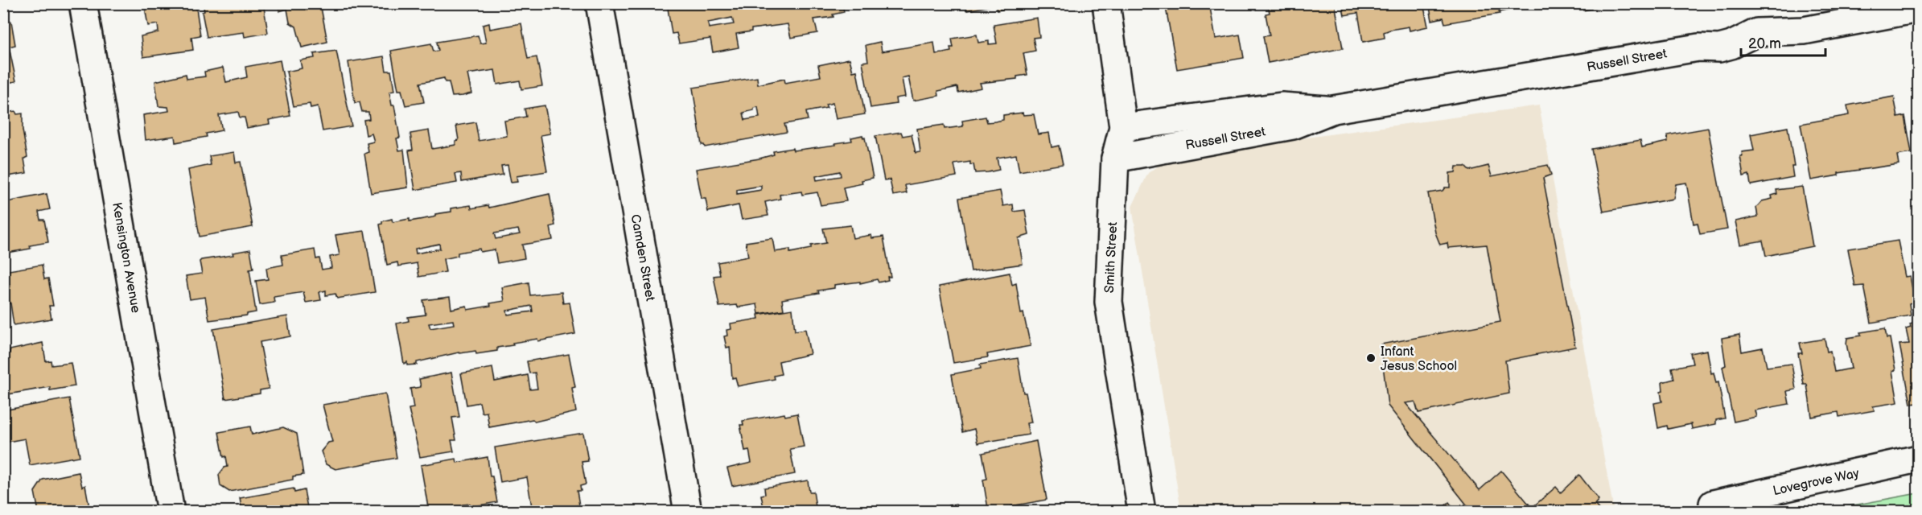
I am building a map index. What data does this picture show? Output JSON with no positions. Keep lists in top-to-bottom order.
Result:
{
  "streets": {
    "street": [
      "Russell Street",
      "Kensington Avenue",
      "Camden Street",
      "Smith Street",
      "Lovegrove Way"
    ]
  },
  "crossings": [
    ["Russell Street", "Smith Street"]
  ],
  "places": ["Infant Jesus School"],
  "scale_bar": "20 m"
}
